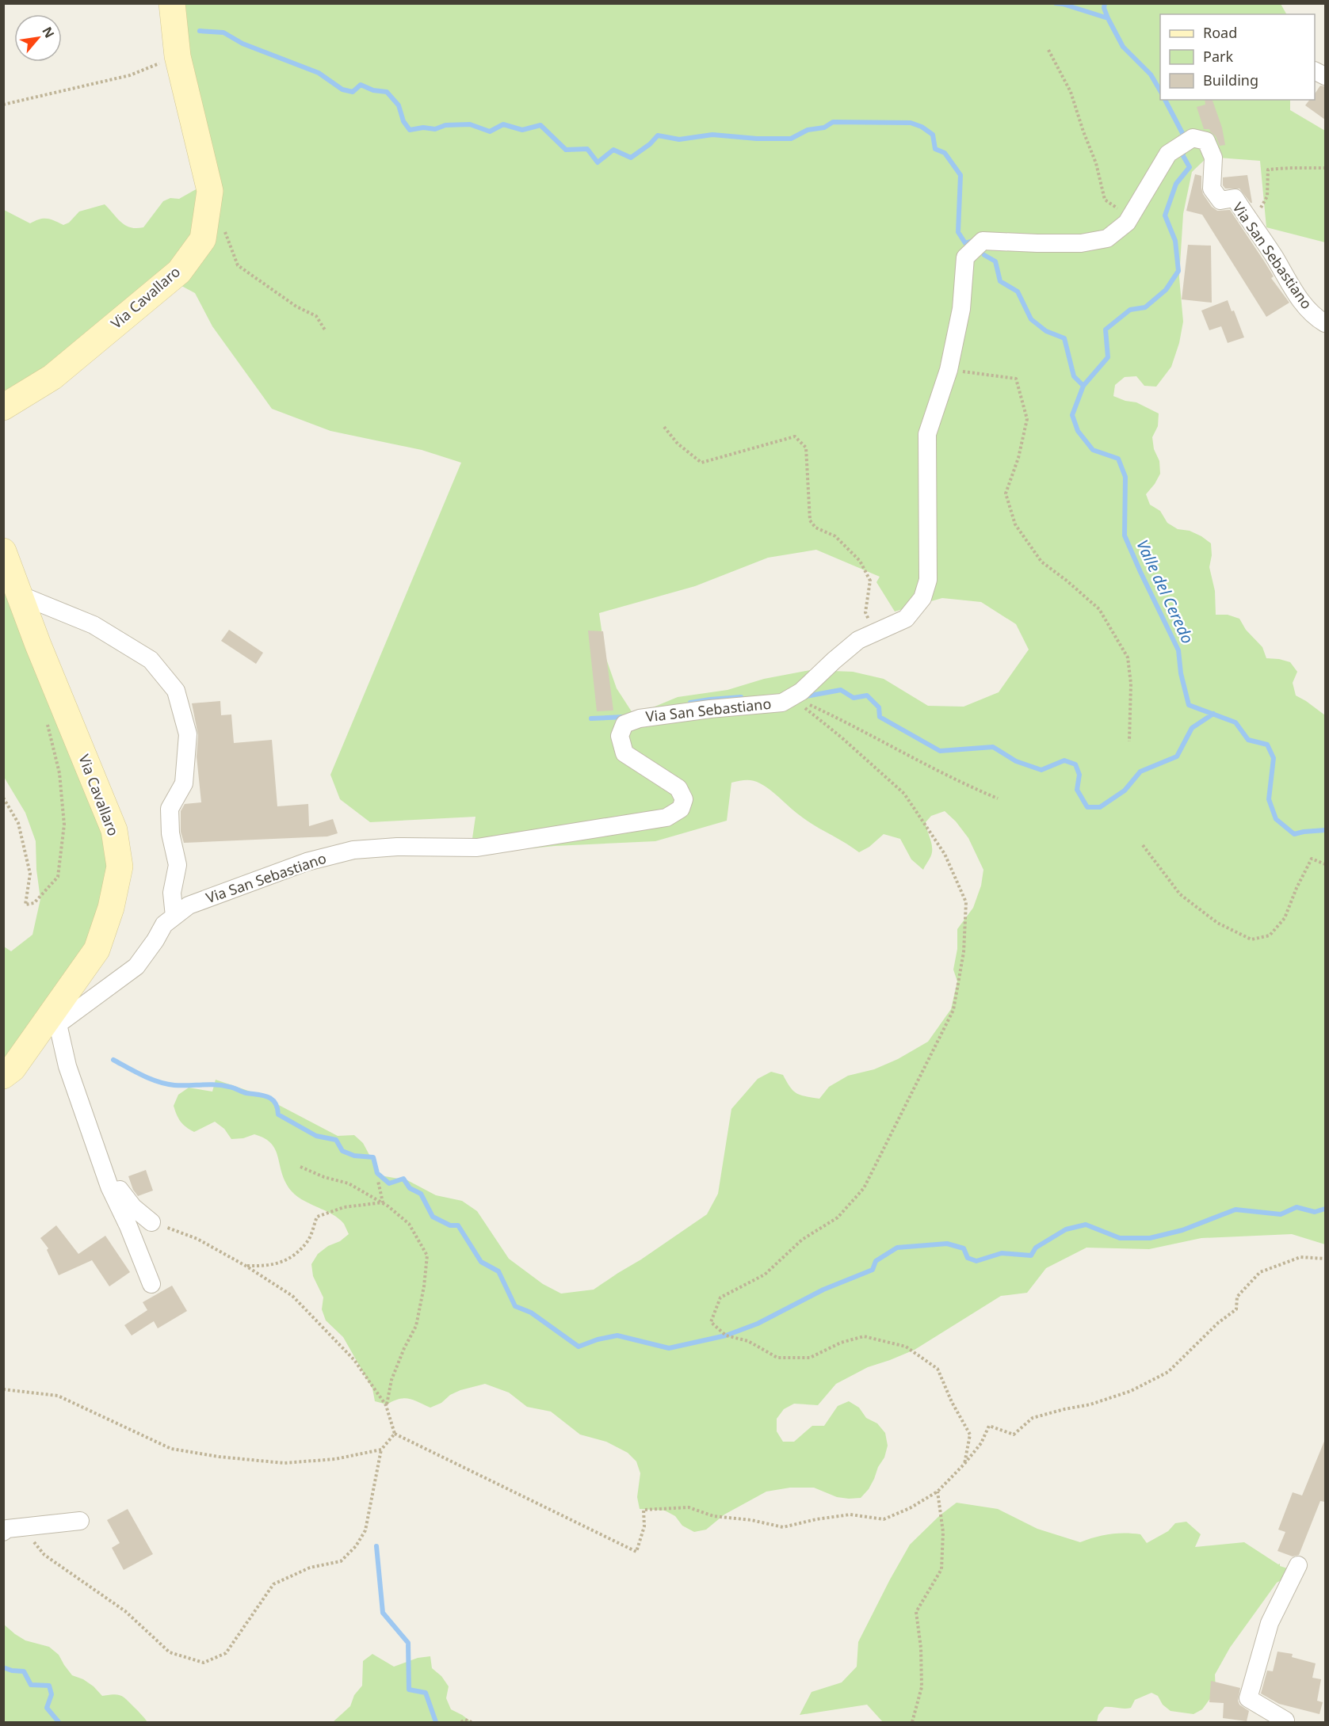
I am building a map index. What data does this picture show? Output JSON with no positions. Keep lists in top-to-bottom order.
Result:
{
  "streets": {
    "street": ["Via San Sebastiano", "Via Cavallaro"]
  },
  "crossings": [
    ["Via San Sebastiano", "Via Cavallaro"]
  ],
  "water": ["Valle del Ceredo"],
  "legend": ["Road", "Park", "Building"],
  "north": "top right"
}
